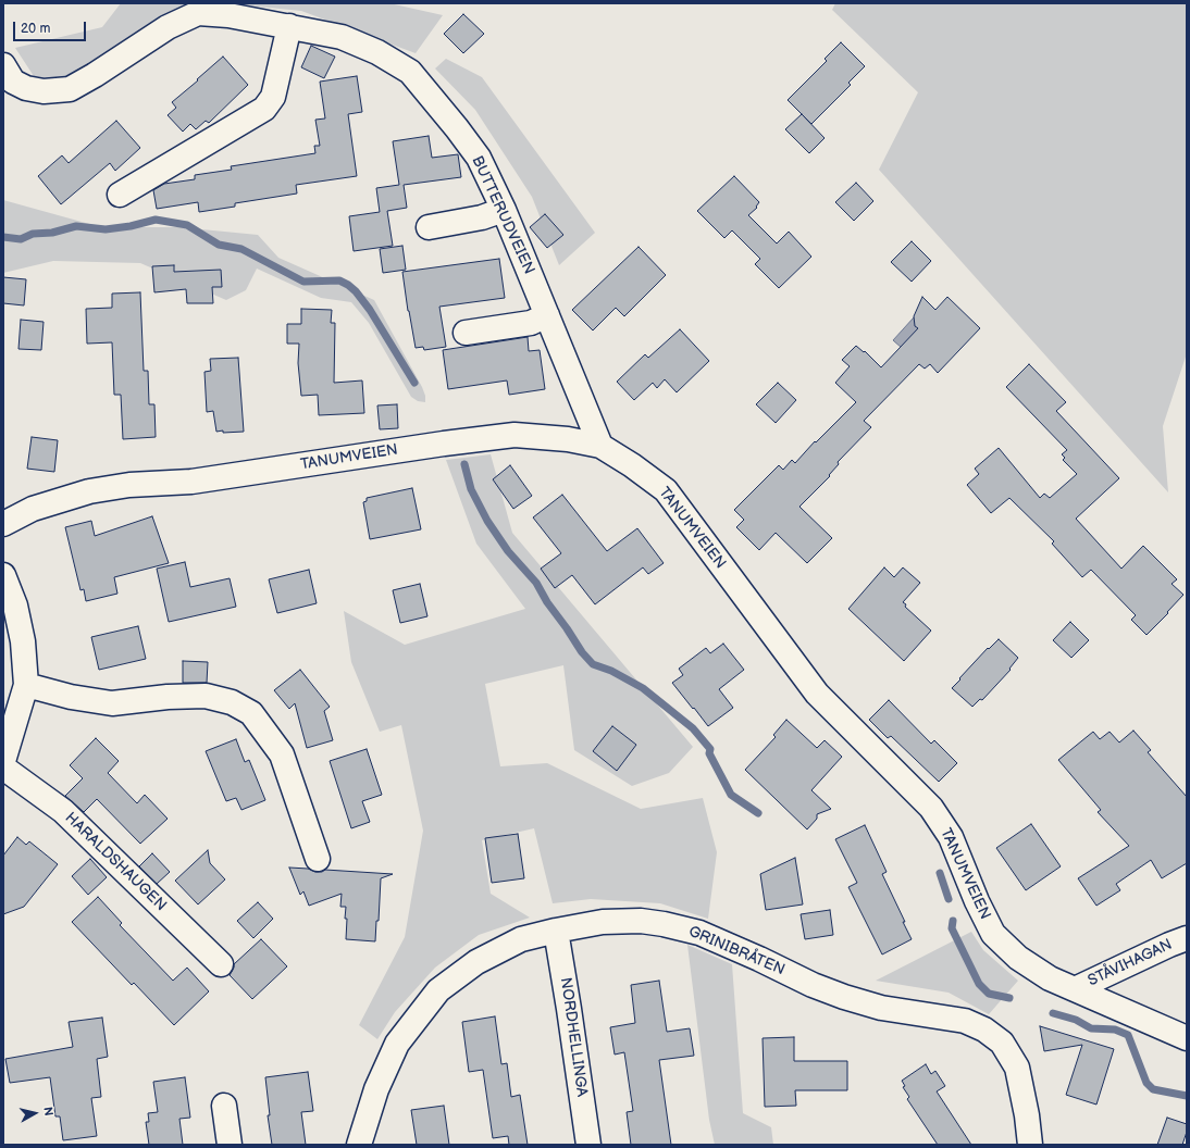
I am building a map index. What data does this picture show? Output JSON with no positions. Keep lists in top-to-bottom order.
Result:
{
  "streets": {
    "street": [
      "BUTTERUDVEIEN",
      "TANUMVEIEN",
      "HARALDSHAUGEN",
      "GRINIBRÅTEN",
      "STÅVIHAGAN",
      "NORDHELLINGA"
    ]
  },
  "crossings": [
    ["BUTTERUDVEIEN", "TANUMVEIEN"],
    ["TANUMVEIEN", "STÅVIHAGAN"],
    ["GRINIBRÅTEN", "NORDHELLINGA"]
  ],
  "scale_bar": "20 m",
  "north": "right"
}
